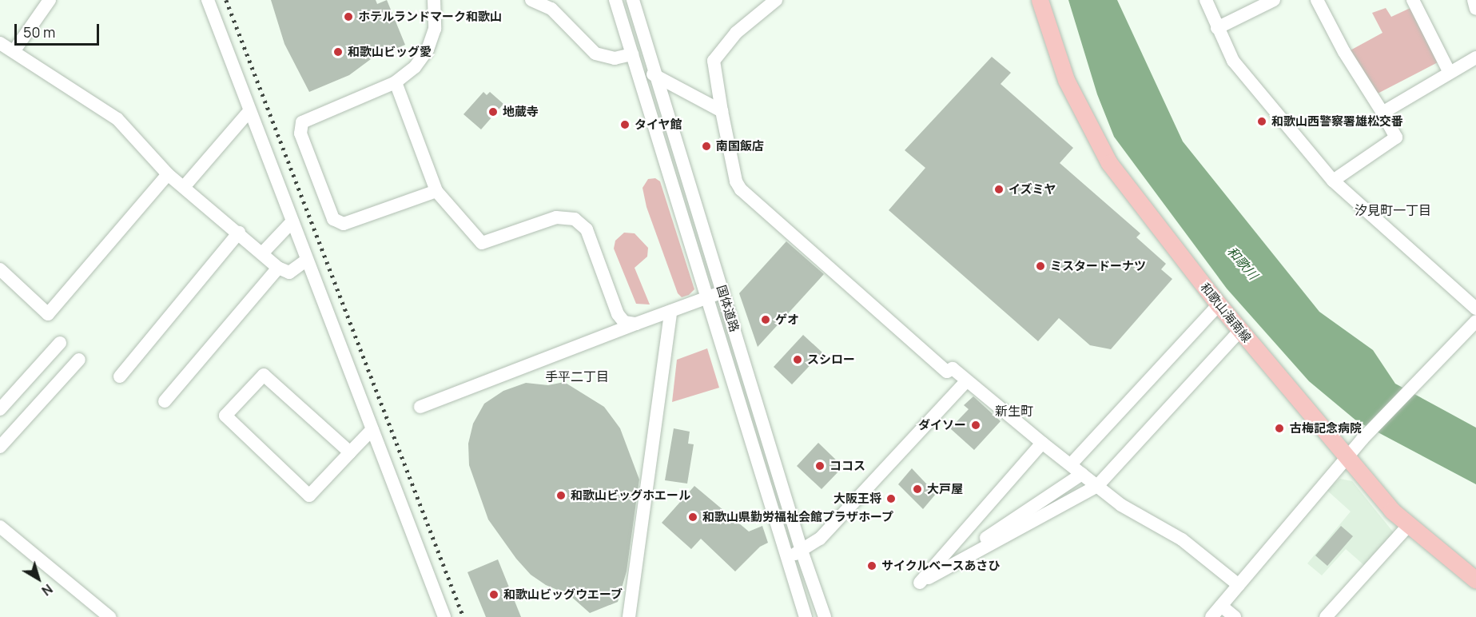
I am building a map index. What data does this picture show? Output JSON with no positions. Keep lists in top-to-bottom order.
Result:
{
  "streets": {
    "main road": ["和歌山海南線"],
    "street": ["国体道路"]
  },
  "districts": ["汐見町一丁目", "手平二丁目", "新生町"],
  "water": ["和歌川"],
  "places": [
    "ホテルランドマーク和歌山",
    "和歌山ビッグ愛",
    "地蔵寺",
    "和歌山西警察署雄松交番",
    "タイヤ館",
    "南国飯店",
    "イズミヤ",
    "ミスタードーナツ",
    "ゲオ",
    "スシロー",
    "ダイソー",
    "古梅記念病院",
    "ココス",
    "大戸屋",
    "和歌山ビッグホエール",
    "大阪王将",
    "和歌山県勤労福祉会館プラザホープ",
    "サイクルベースあさひ",
    "和歌山ビッグウエーブ"
  ],
  "scale_bar": "50 m",
  "north": "bottom right"
}
